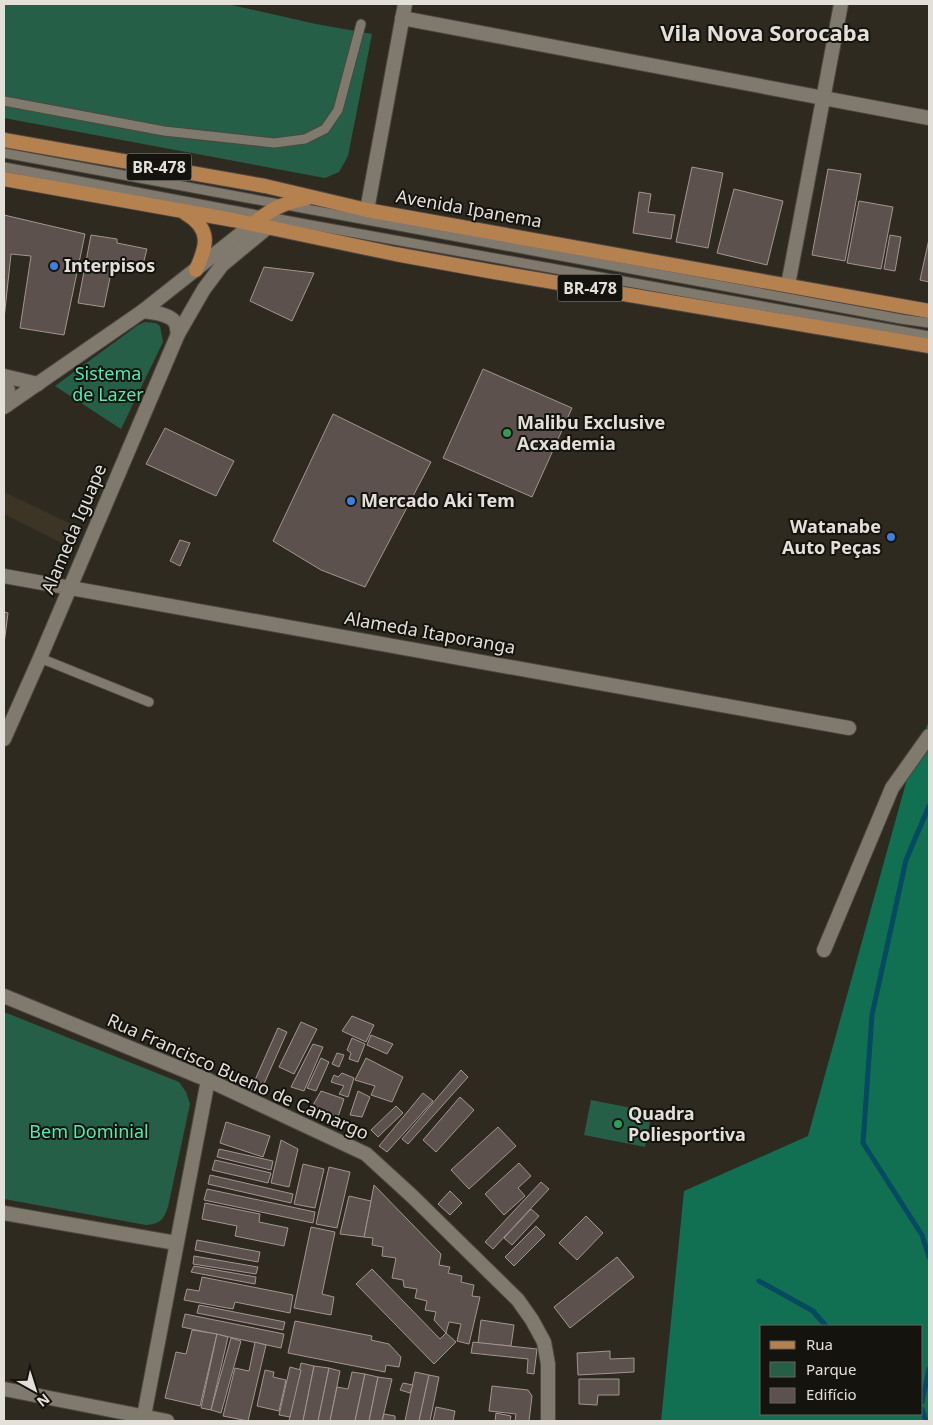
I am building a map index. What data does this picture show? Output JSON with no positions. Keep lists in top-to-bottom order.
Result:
{
  "streets": {
    "main road": ["BR-478", "Avenida Ipanema"],
    "street": ["Alameda Iguape", "Alameda Itaporanga", "Rua Francisco Bueno de Camargo"]
  },
  "crossings": [
    ["BR-478", "Alameda Iguape"],
    ["Alameda Iguape", "Alameda Itaporanga"]
  ],
  "districts": ["Vila Nova Sorocaba"],
  "parks": ["Sistema de Lazer", "Bem Dominial"],
  "places": [
    "Interpisos",
    "Malibu Exclusive Acxademia",
    "Mercado Aki Tem",
    "Watanabe Auto Peças",
    "Quadra Poliesportiva"
  ],
  "legend": ["Rua", "Parque", "Edifício"],
  "north": "bottom right"
}
